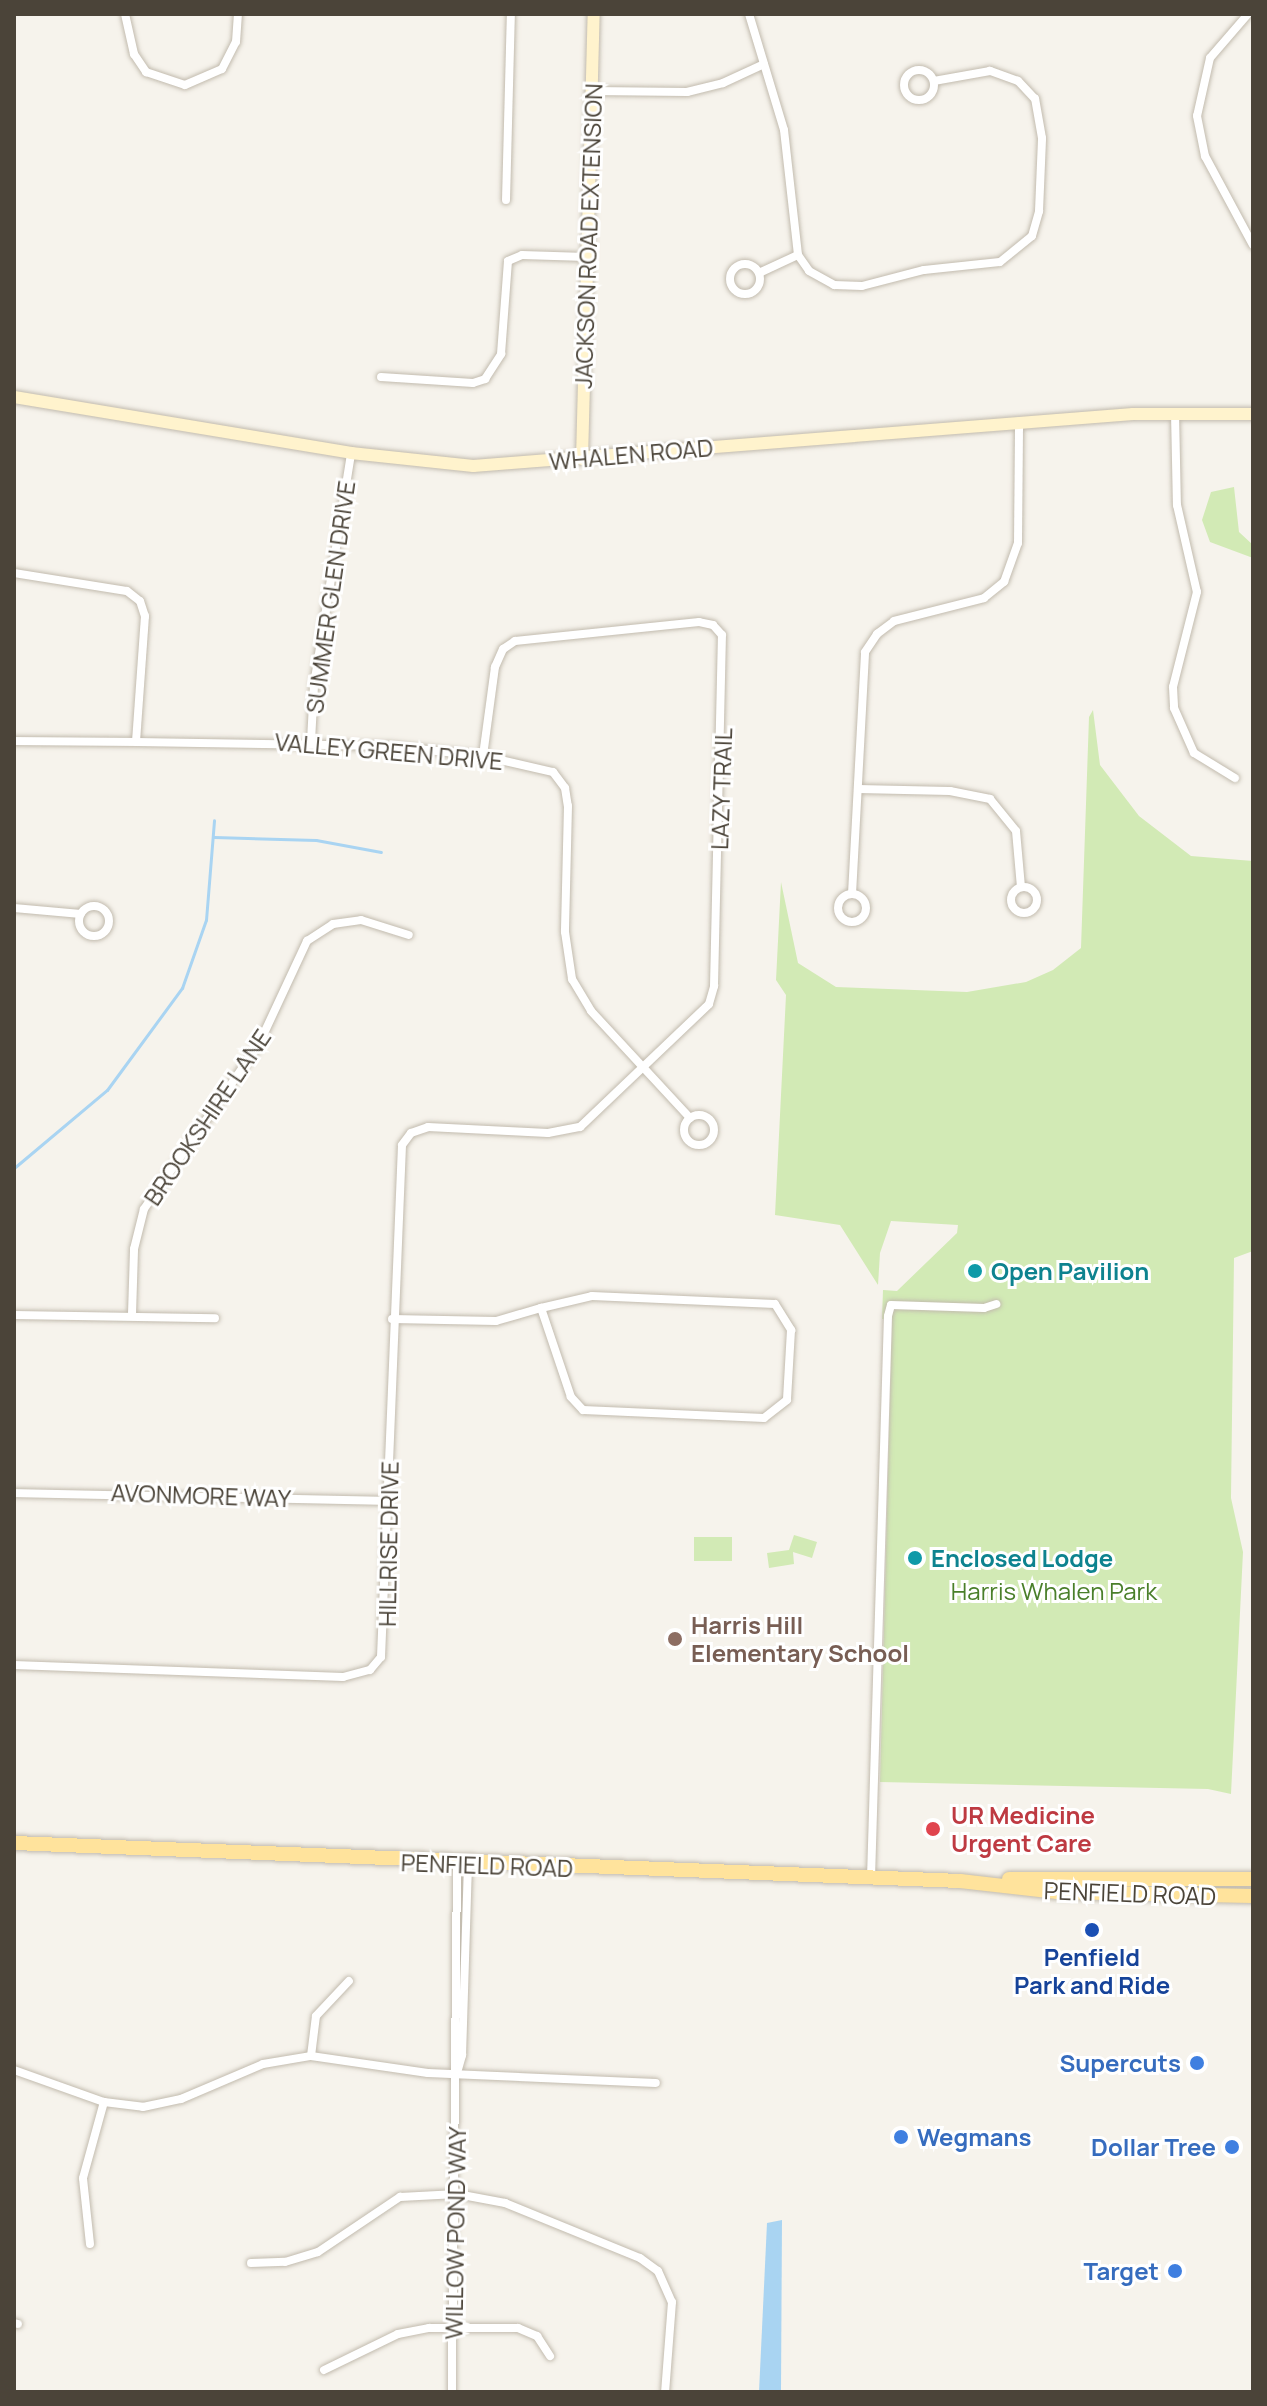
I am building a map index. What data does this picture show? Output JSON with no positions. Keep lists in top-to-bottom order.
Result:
{
  "streets": {
    "main road": ["PENFIELD ROAD"],
    "street": [
      "JACKSON ROAD EXTENSION",
      "WHALEN ROAD",
      "SUMMER GLEN DRIVE",
      "VALLEY GREEN DRIVE",
      "LAZY TRAIL",
      "BROOKSHIRE LANE",
      "AVONMORE WAY",
      "HILLRISE DRIVE",
      "WILLOW POND WAY"
    ]
  },
  "crossings": [
    ["JACKSON ROAD EXTENSION", "WHALEN ROAD"],
    ["WHALEN ROAD", "SUMMER GLEN DRIVE"],
    ["SUMMER GLEN DRIVE", "VALLEY GREEN DRIVE"],
    ["VALLEY GREEN DRIVE", "LAZY TRAIL"],
    ["LAZY TRAIL", "HILLRISE DRIVE"],
    ["AVONMORE WAY", "HILLRISE DRIVE"],
    ["PENFIELD ROAD", "WILLOW POND WAY"]
  ],
  "parks": ["Harris Whalen Park"],
  "places": [
    "Open Pavilion",
    "Enclosed Lodge",
    "Harris Hill Elementary School",
    "UR Medicine Urgent Care",
    "Penfield Park and Ride",
    "Supercuts",
    "Wegmans",
    "Dollar Tree",
    "Target"
  ]
}
